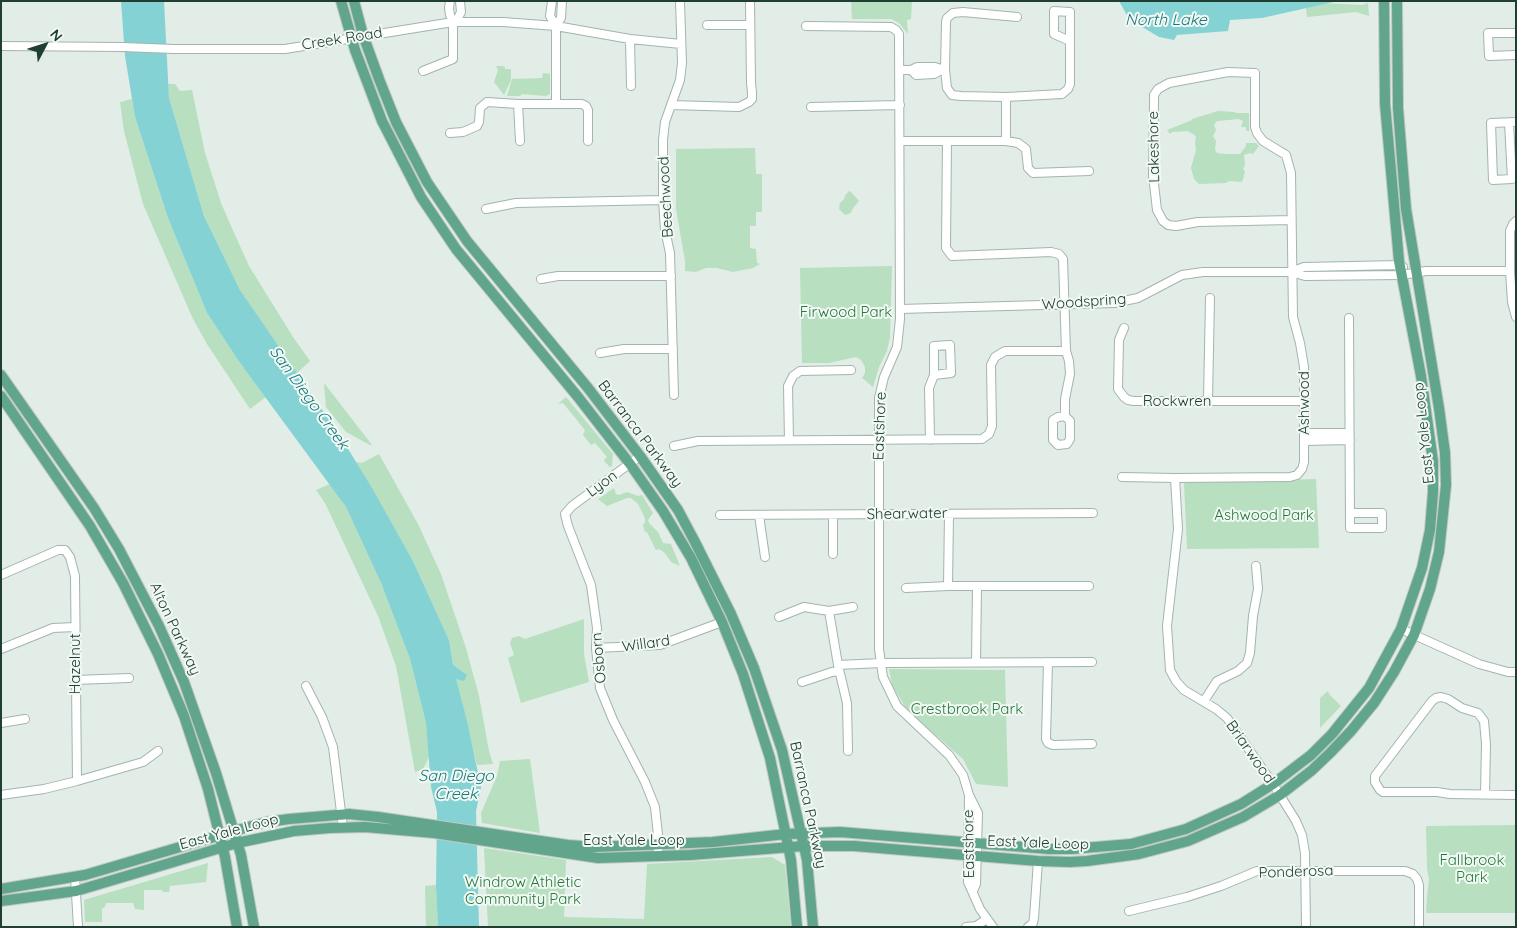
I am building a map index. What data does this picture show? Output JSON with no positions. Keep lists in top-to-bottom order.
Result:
{
  "streets": {
    "main road": ["East Yale Loop", "Barranca Parkway", "Alton Parkway"],
    "street": [
      "Creek Road",
      "Lakeshore",
      "Beechwood",
      "Woodspring",
      "Rockwren",
      "Ashwood",
      "Eastshore",
      "Lyon",
      "Shearwater",
      "Willard",
      "Osborn",
      "Hazelnut",
      "Briarwood",
      "Ponderosa"
    ]
  },
  "crossings": [
    ["Creek Road", "Beechwood"],
    ["Creek Road", "Barranca Parkway"],
    ["Lakeshore", "Ashwood"],
    ["Woodspring", "Ashwood"],
    ["Woodspring", "Eastshore"],
    ["Woodspring", "East Yale Loop"],
    ["Rockwren", "Ashwood"],
    ["Ashwood", "Briarwood"],
    ["Eastshore", "East Yale Loop"],
    ["Eastshore", "Shearwater"],
    ["East Yale Loop", "Barranca Parkway"],
    ["East Yale Loop", "Alton Parkway"],
    ["East Yale Loop", "Osborn"],
    ["East Yale Loop", "Briarwood"],
    ["Barranca Parkway", "Lyon"],
    ["Barranca Parkway", "Willard"],
    ["Lyon", "Osborn"],
    ["Willard", "Osborn"],
    ["Briarwood", "Ponderosa"]
  ],
  "water": ["North Lake", "San Diego Creek"],
  "parks": [
    "Firwood Park",
    "Ashwood Park",
    "Crestbrook Park",
    "Fallbrook Park",
    "Windrow Athletic Community Park"
  ],
  "north": "top right"
}
